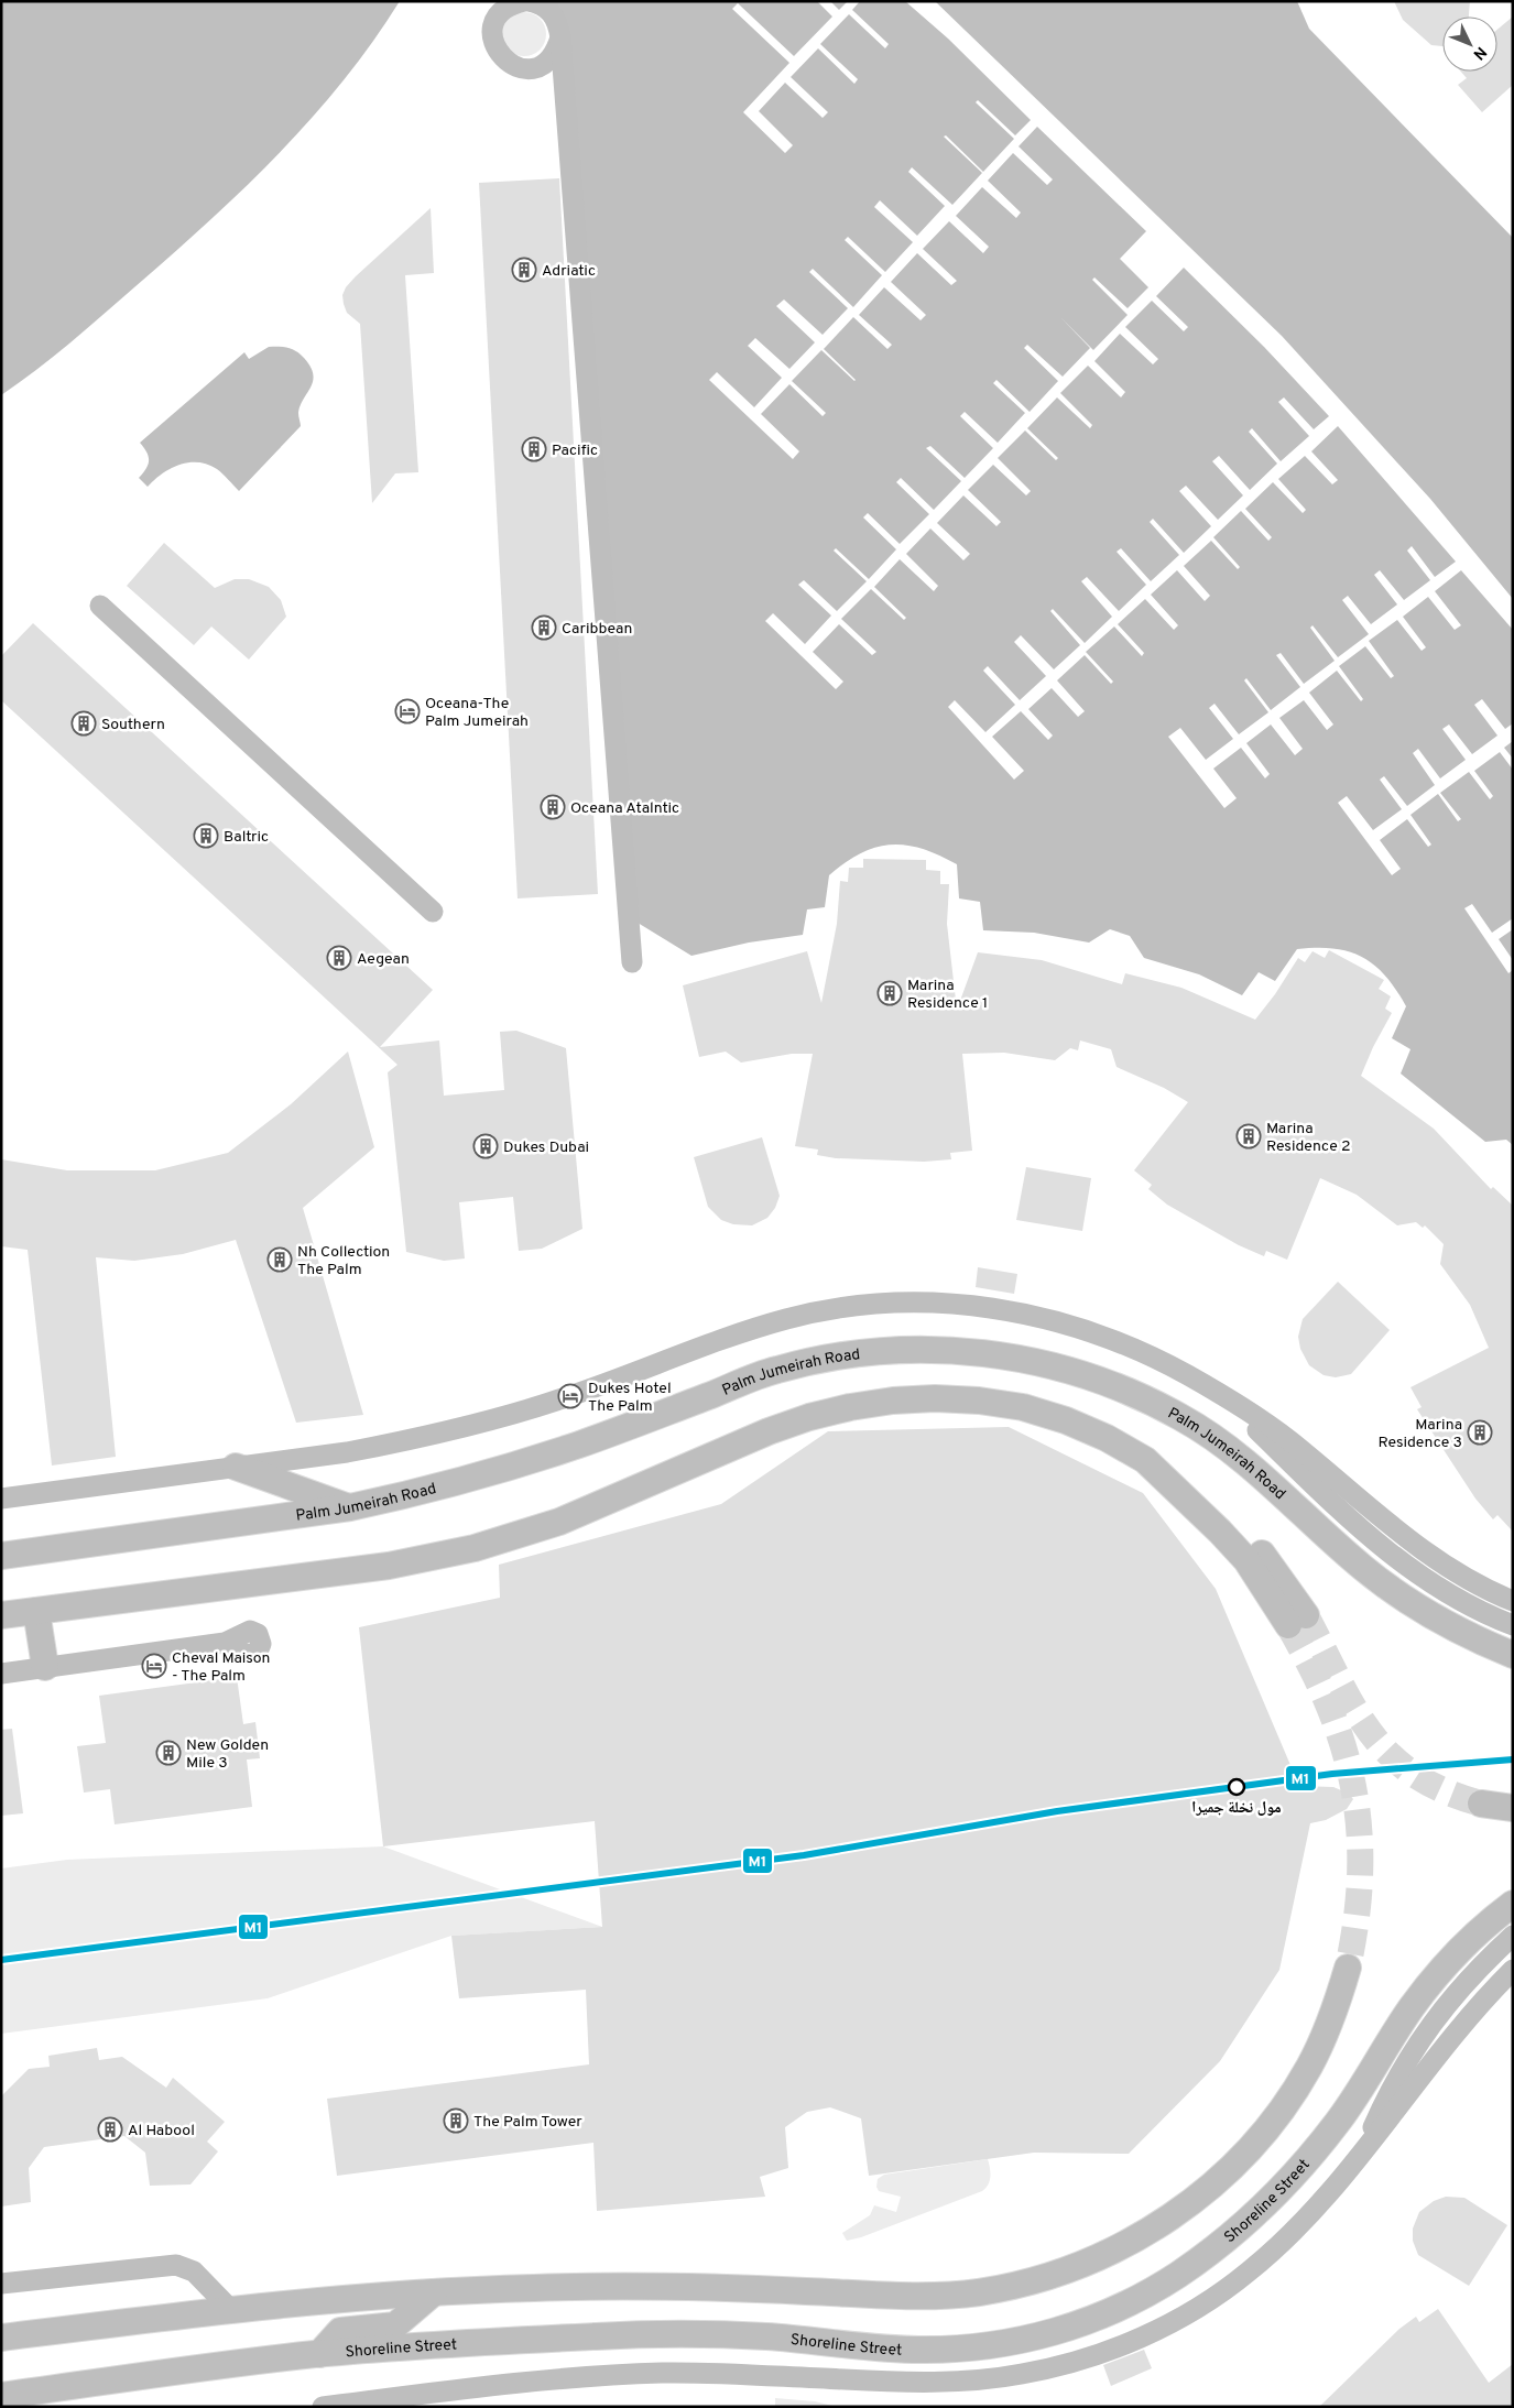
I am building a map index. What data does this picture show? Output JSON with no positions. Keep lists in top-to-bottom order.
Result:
{
  "streets": {
    "main road": ["Palm Jumeirah Road", "Shoreline Street"]
  },
  "places": {
    "building": [
      "Adriatic",
      "Pacific",
      "Caribbean",
      "Southern",
      "Oceana Atalntic",
      "Baltric",
      "Aegean",
      "Marina Residence 1",
      "Marina Residence 2",
      "Dukes Dubai",
      "Nh Collection The Palm",
      "Marina Residence 3",
      "New Golden Mile 3",
      "The Palm Tower",
      "Al Habool"
    ],
    "hotel": ["Oceana-The Palm Jumeirah", "Dukes Hotel The Palm", "Cheval Maison - The Palm"],
    "other": ["مول نخلة جميرا"]
  },
  "lines": ["transit line M1"],
  "north": "bottom right"
}
